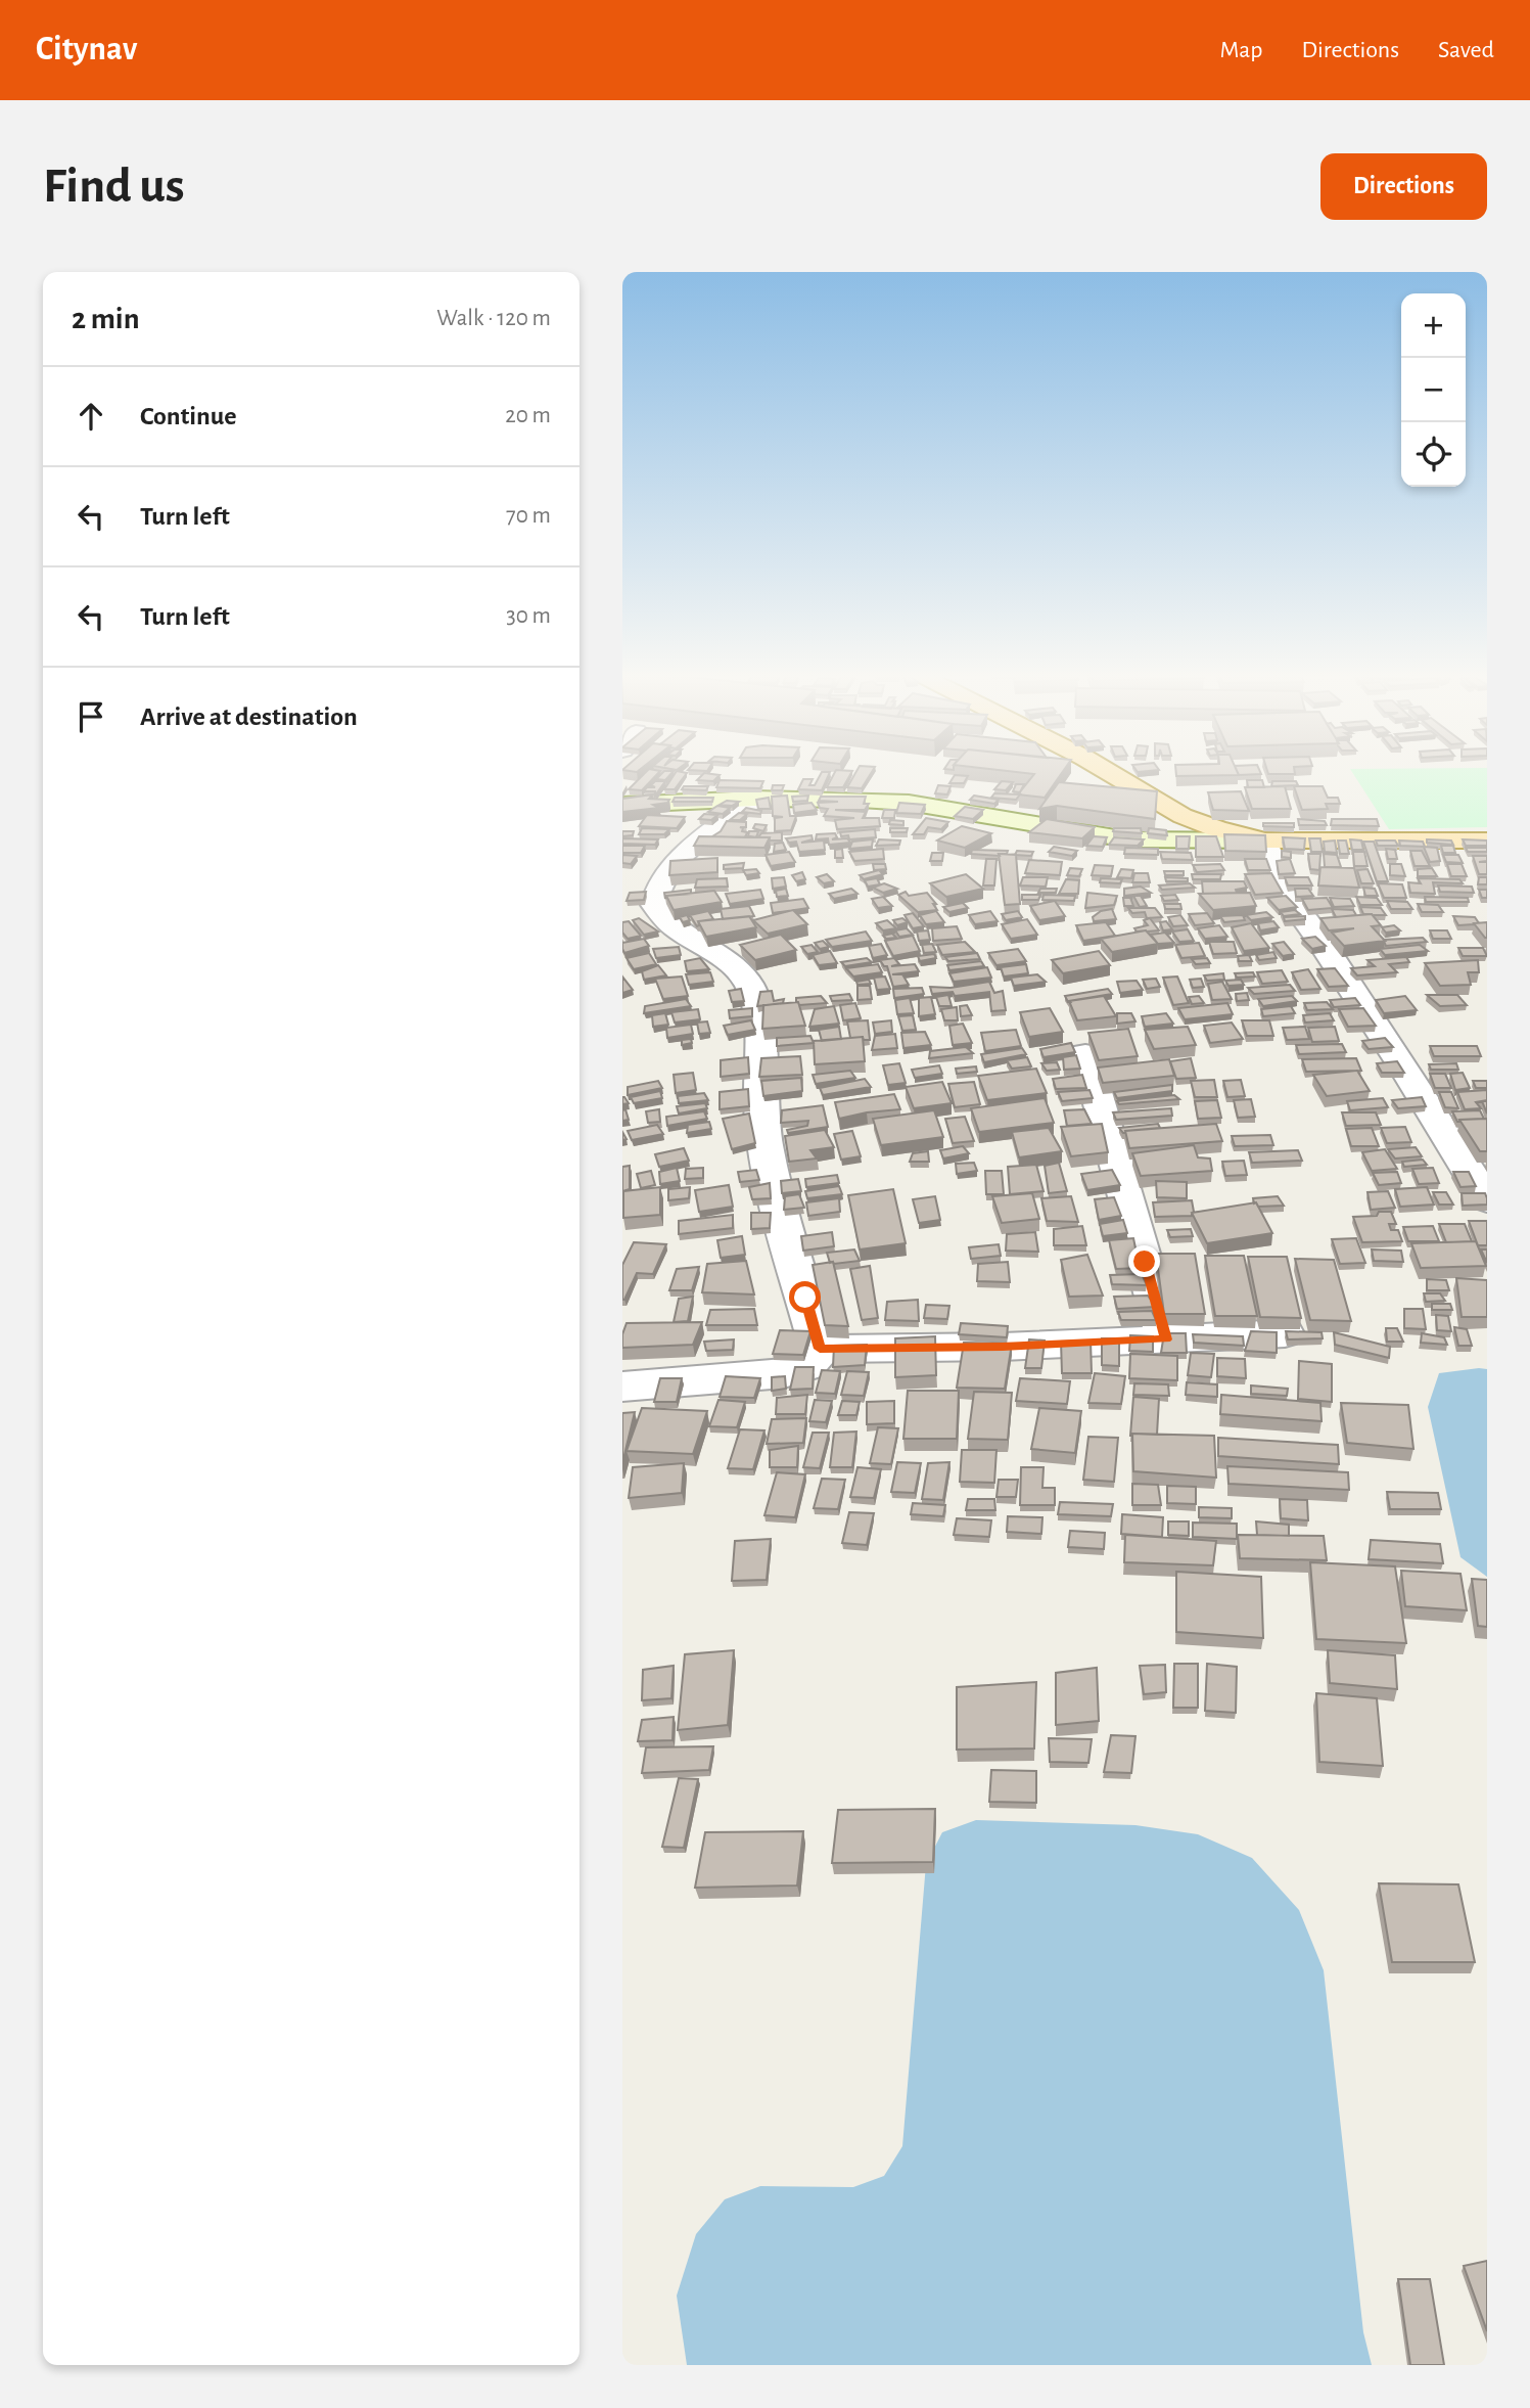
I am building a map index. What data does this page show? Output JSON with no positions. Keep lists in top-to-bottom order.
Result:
{
  "page": {
    "header": "Citynav",
    "nav": ["Map", "Directions", "Saved"],
    "buttons": "Directions",
    "title": "Find us",
    "heading": ["2 min", "Walk · 120 m"],
    "map_buttons": ["+", "−"],
    "list": [
      ["Continue", "20 m"],
      ["Turn left", "70 m"],
      ["Turn left", "30 m"],
      "Arrive at destination"
    ]
  }
}
